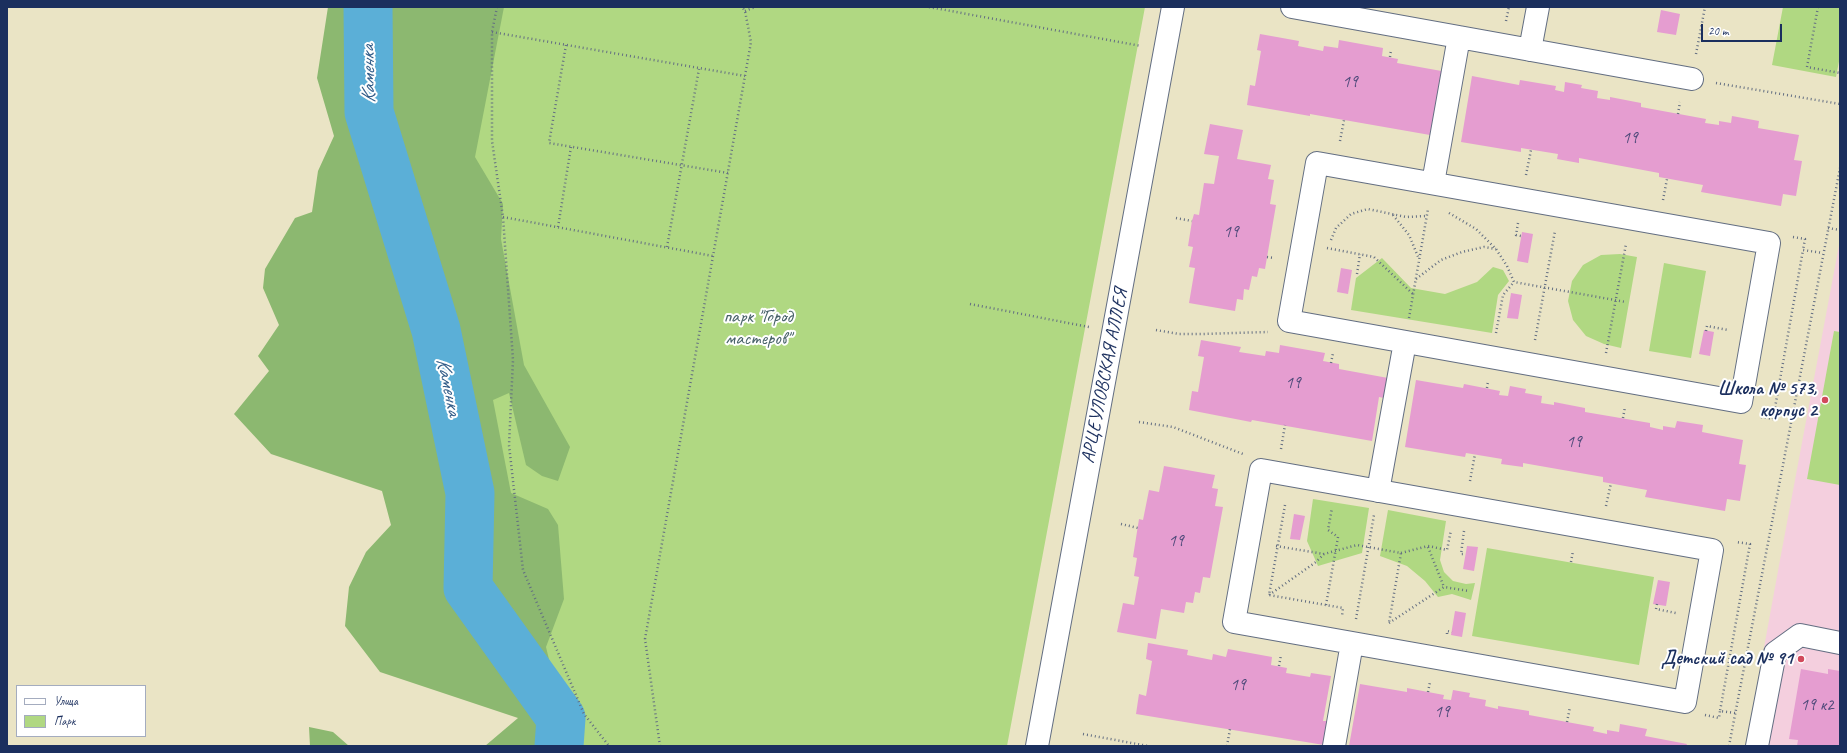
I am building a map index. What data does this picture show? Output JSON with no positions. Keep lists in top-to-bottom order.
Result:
{
  "streets": {
    "street": ["АРЦЕУЛОВСКАЯ АЛЛЕЯ"]
  },
  "water": ["Каменка"],
  "parks": ["парк \"Город мастеров\""],
  "places": ["Школа № 573, корпус 2", "Детский сад № 91"],
  "house_numbers": [
    "19",
    "19",
    "19",
    "19",
    "19",
    "19",
    "19",
    "19 к2",
    "19"
  ],
  "legend": ["Улица", "Парк"],
  "scale_bar": "20 m"
}
